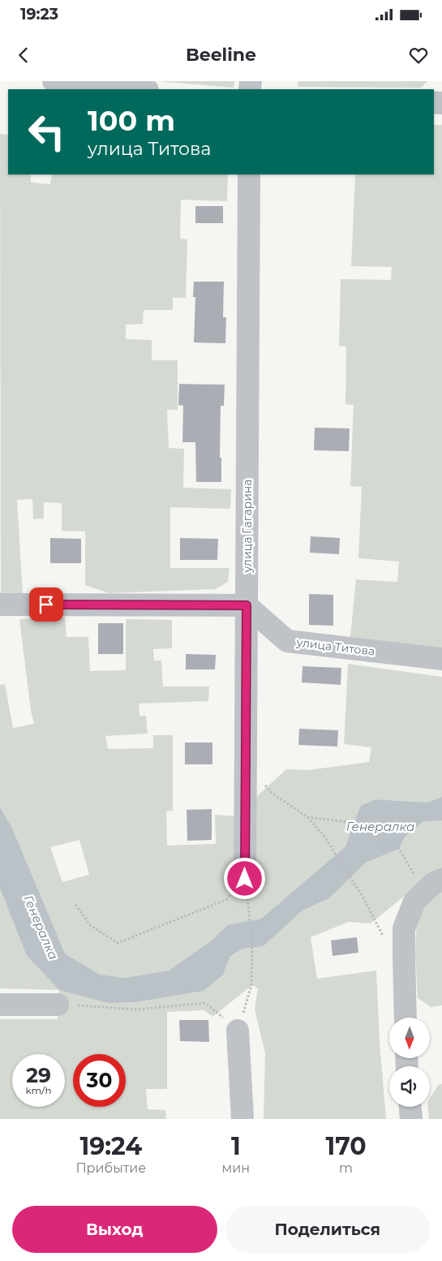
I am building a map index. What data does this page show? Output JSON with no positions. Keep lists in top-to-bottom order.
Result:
{
  "streets": {
    "street": ["улица Гагарина", "улица Титова"]
  },
  "crossings": [
    ["улица Гагарина", "улица Титова"]
  ],
  "water": ["Генералка"],
  "north": "bottom",
  "page": {
    "status": "19:23",
    "header": "Beeline",
    "turn": ["100 m", "улица Титова"],
    "speed": "29 km/h",
    "limit": "30",
    "eta": [
      "19:24",
      "Прибытие",
      "1",
      "мин",
      "170",
      "m"
    ],
    "buttons": ["Выход", "Поделиться"]
  }
}
